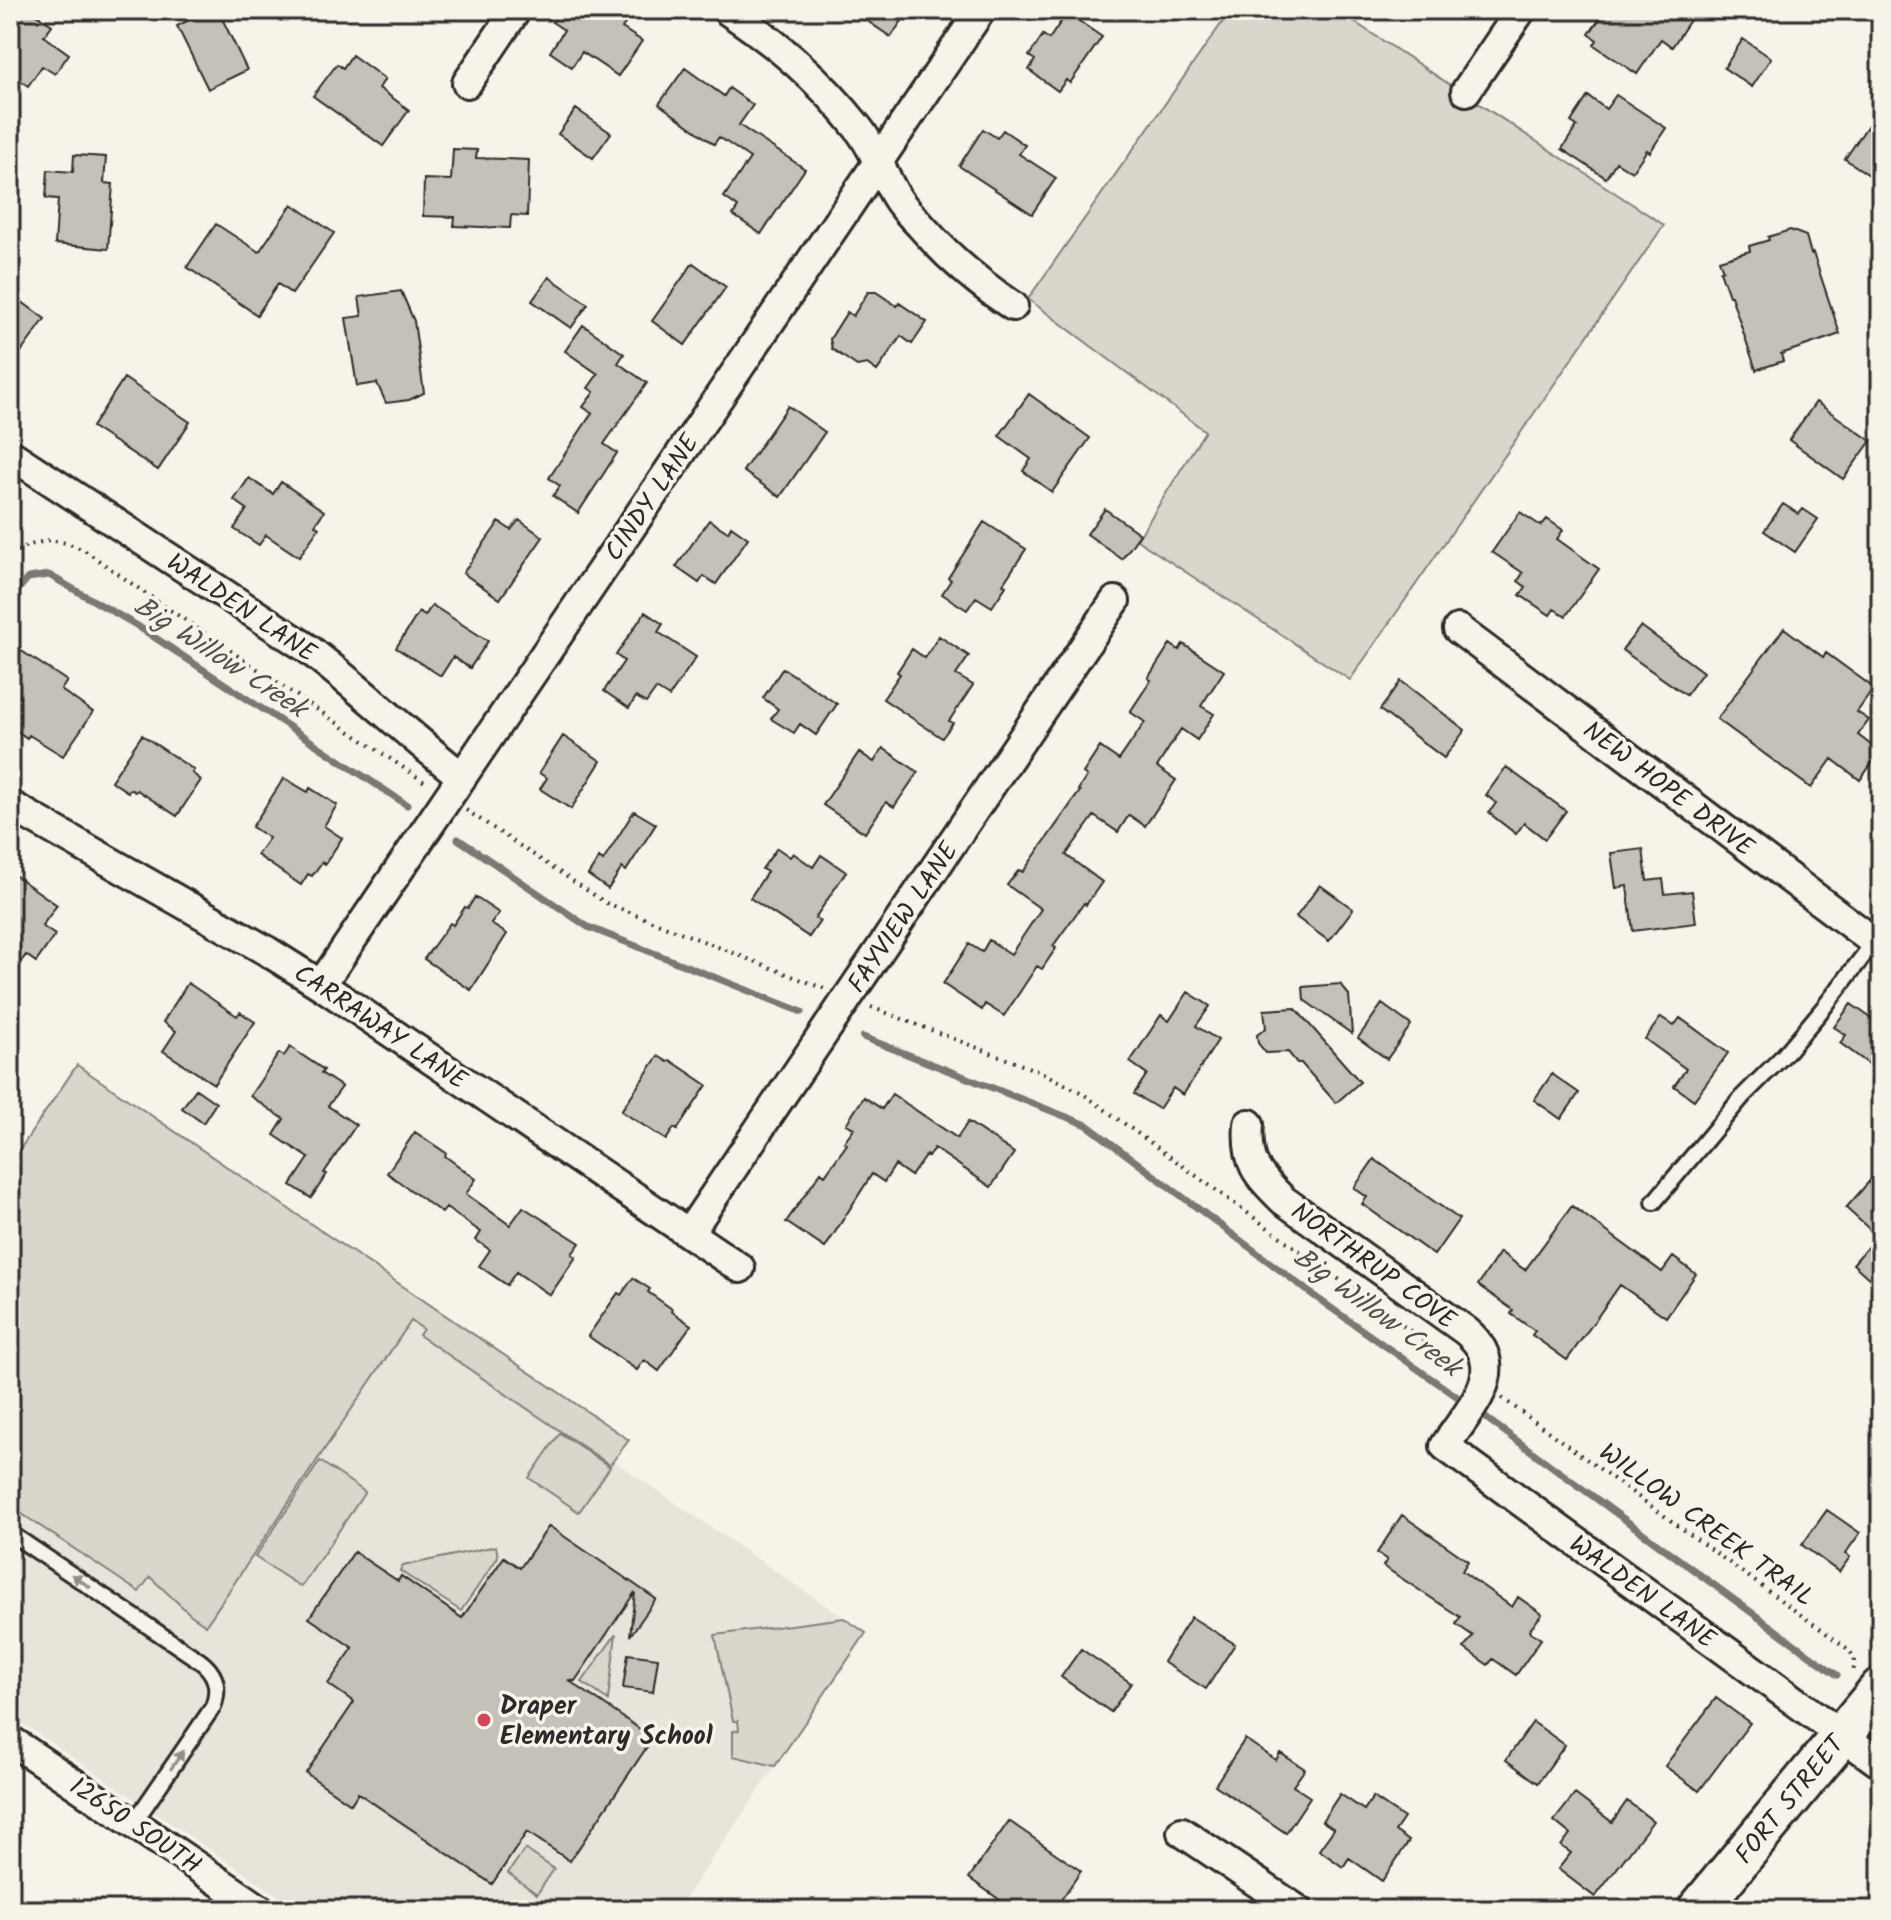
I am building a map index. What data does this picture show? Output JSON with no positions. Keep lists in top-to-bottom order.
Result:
{
  "streets": {
    "street": [
      "CINDY LANE",
      "WALDEN LANE",
      "NEW HOPE DRIVE",
      "FAYVIEW LANE",
      "CARRAWAY LANE",
      "NORTHRUP COVE",
      "FORT STREET",
      "12650 SOUTH"
    ],
    "path": ["WILLOW CREEK TRAIL"]
  },
  "crossings": [
    ["CINDY LANE", "WALDEN LANE"],
    ["CINDY LANE", "CARRAWAY LANE"],
    ["WALDEN LANE", "NORTHRUP COVE"],
    ["WALDEN LANE", "WILLOW CREEK TRAIL"],
    ["WALDEN LANE", "FORT STREET"],
    ["FAYVIEW LANE", "CARRAWAY LANE"],
    ["NORTHRUP COVE", "WILLOW CREEK TRAIL"],
    ["WILLOW CREEK TRAIL", "FORT STREET"]
  ],
  "water": ["Big Willow Creek"],
  "places": ["Draper Elementary School"]
}
